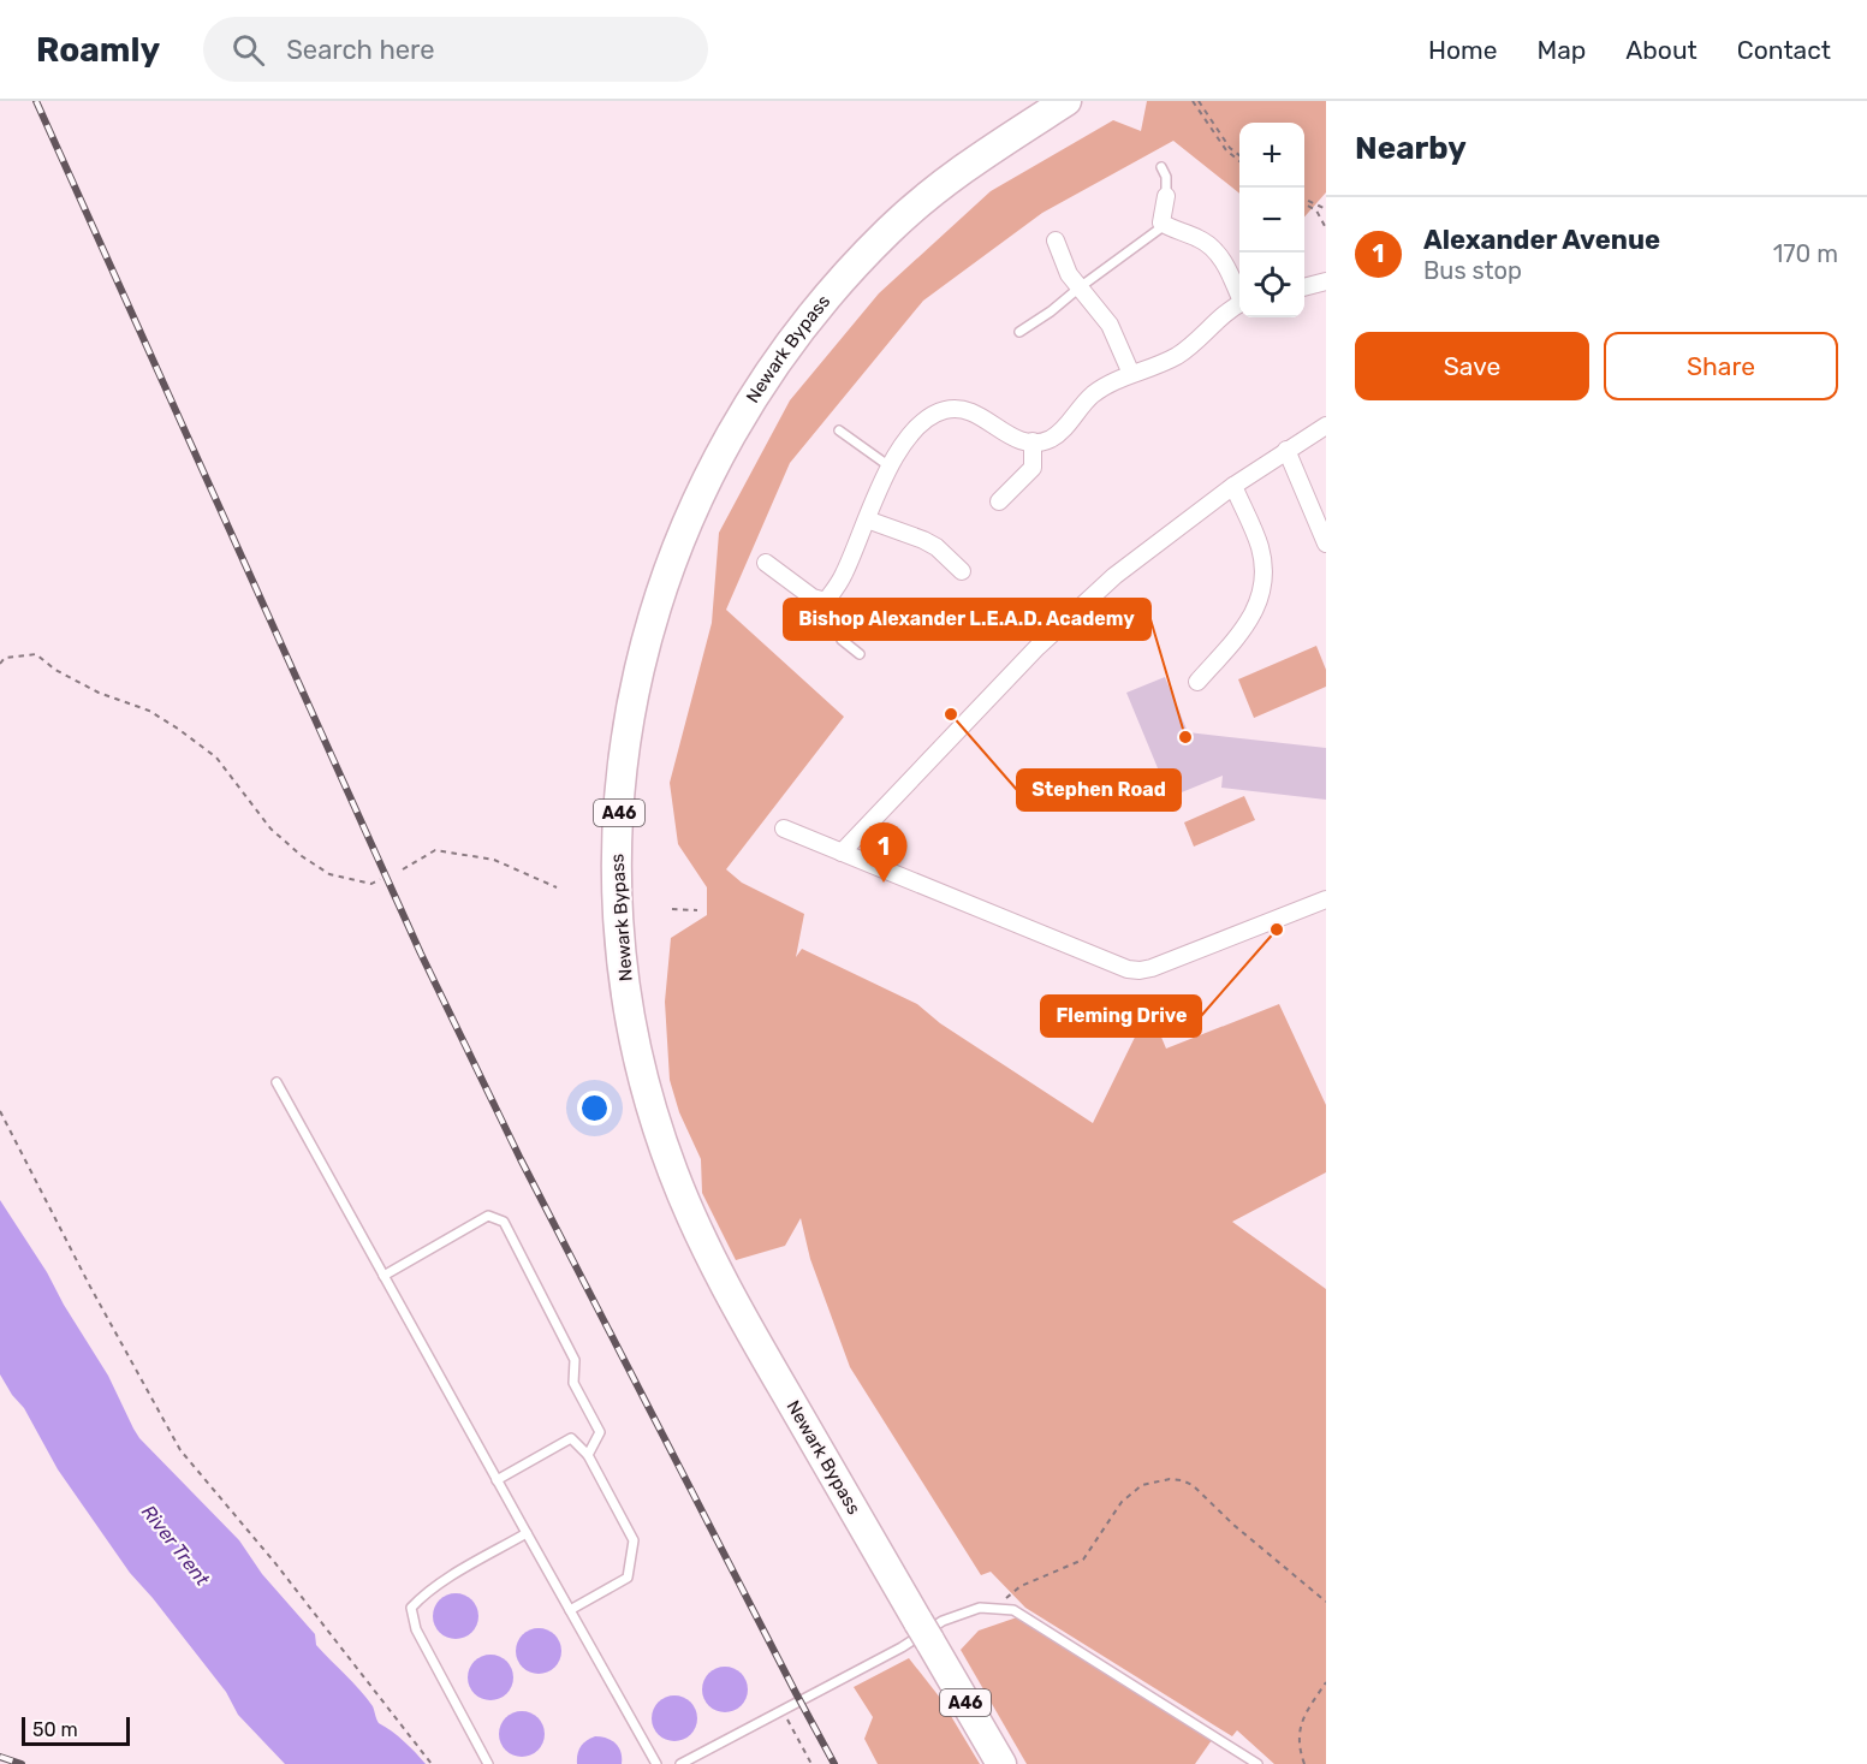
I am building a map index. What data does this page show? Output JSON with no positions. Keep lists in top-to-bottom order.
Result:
{
  "streets": {
    "highway": ["Newark Bypass", "A46"]
  },
  "water": ["River Trent"],
  "places": ["Stephen Road", "Bishop Alexander L.E.A.D. Academy", "Fleming Drive"],
  "scale_bar": "50 m",
  "page": {
    "header": "Roamly",
    "search": "Search here",
    "nav": [
      "Home",
      "Map",
      "About",
      "Contact"
    ],
    "heading": "Nearby",
    "map_buttons": ["+", "−"],
    "list": [
      {
        "mark": "1",
        "name": "Alexander Avenue",
        "note": "Bus stop",
        "value": "170 m"
      }
    ],
    "buttons": ["Save", "Share"],
    "pins": "1",
    "scale": "50 m"
  }
}
